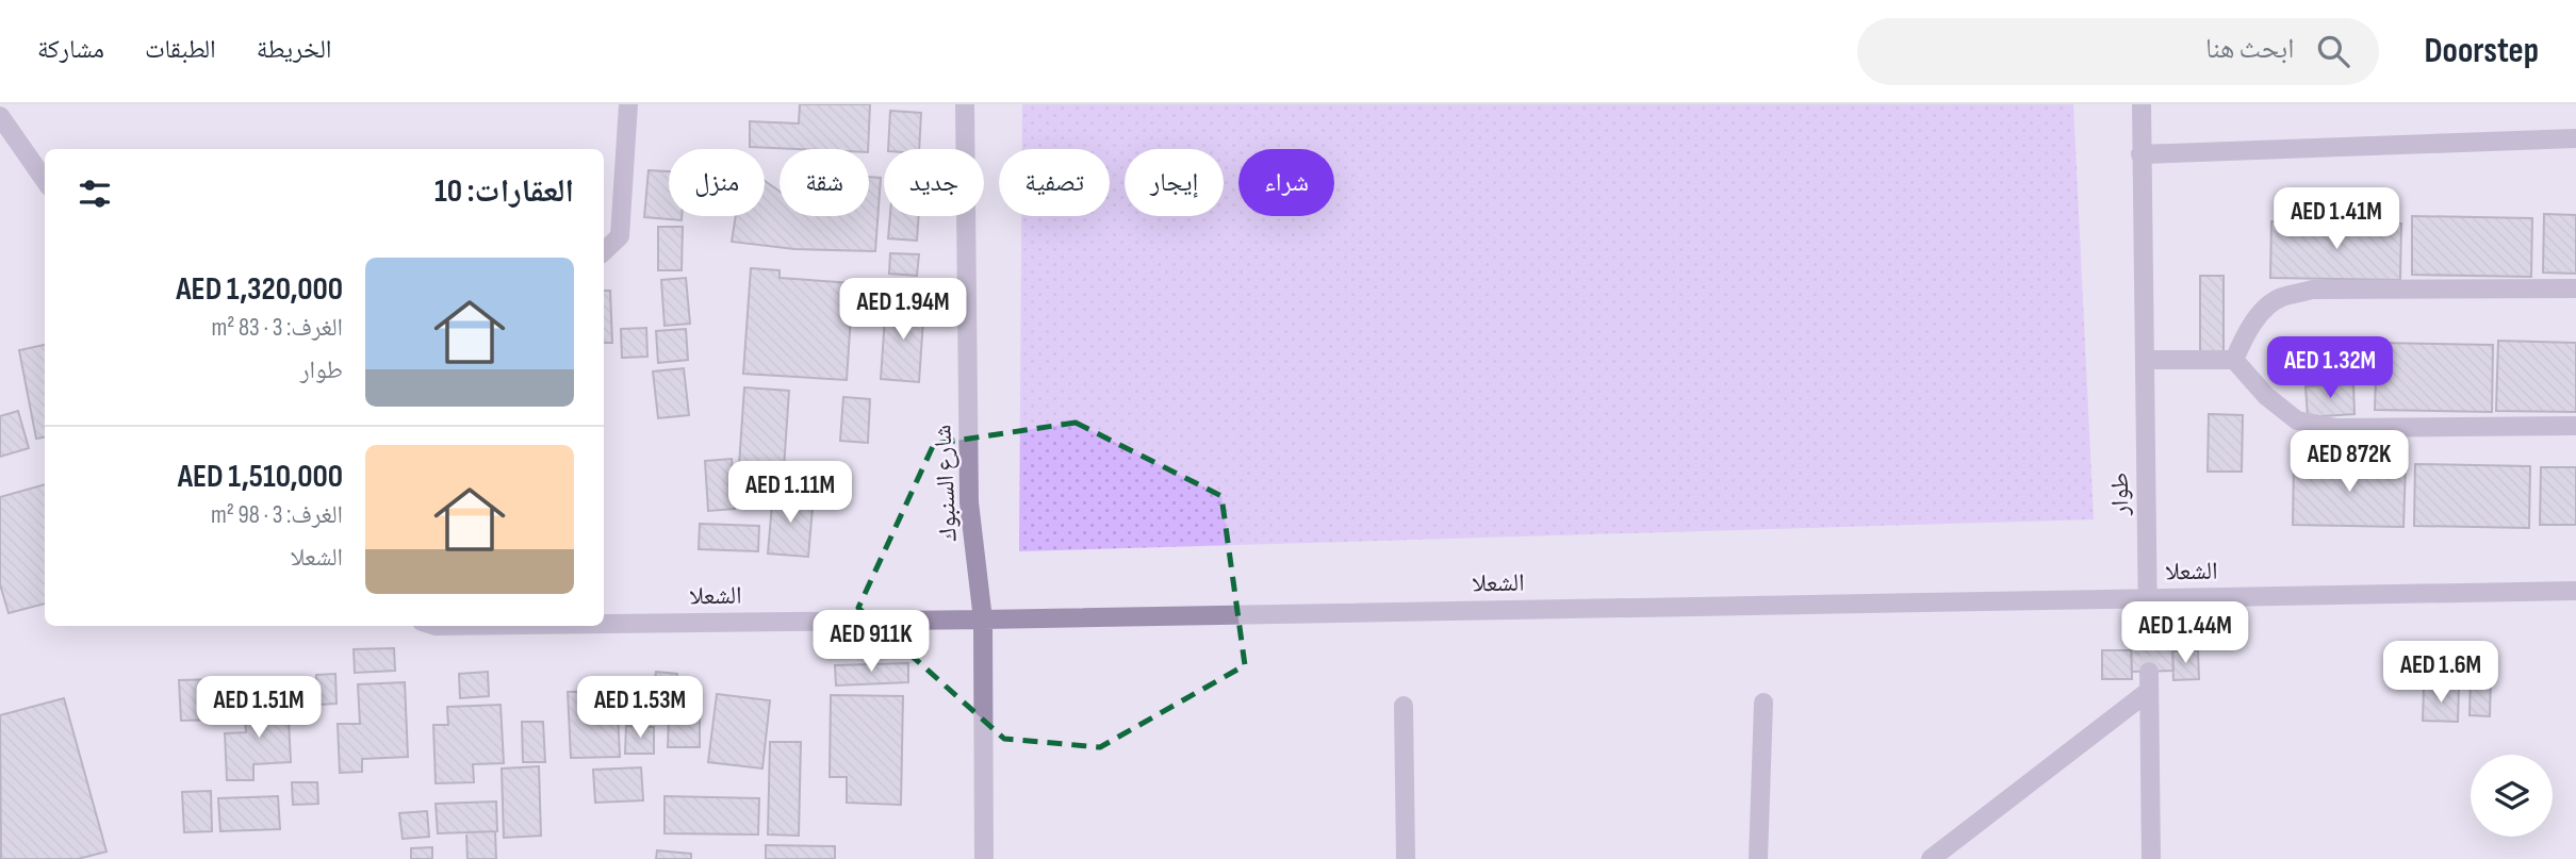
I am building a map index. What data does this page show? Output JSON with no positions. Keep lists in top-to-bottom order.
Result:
{
  "streets": {
    "street": ["شارع السنبوك", "طوار", "الشعلا"]
  },
  "crossings": [
    ["شارع السنبوك", "الشعلا"],
    ["طوار", "الشعلا"]
  ],
  "page": {
    "header": "Doorstep",
    "search": "ابحث هنا",
    "nav": ["الخريطة", "الطبقات", "مشاركة"],
    "chip": [
      "شراء",
      "إيجار",
      "تصفية",
      "جديد",
      "شقة",
      "منزل"
    ],
    "heading": "العقارات: 10",
    "price": [
      "AED 1.41M",
      "AED 1.94M",
      "AED 1.32M",
      "AED 872K",
      "AED 1.11M",
      "AED 1.44M",
      "AED 911K",
      "AED 1.6M",
      "AED 1.51M",
      "AED 1.53M"
    ],
    "list": [
      {
        "name": "AED 1,320,000",
        "note": "الغرف: 3 · 83 m² · طوار"
      },
      {
        "name": "AED 1,510,000",
        "note": "الغرف: 3 · 98 m² · الشعلا"
      }
    ]
  }
}
